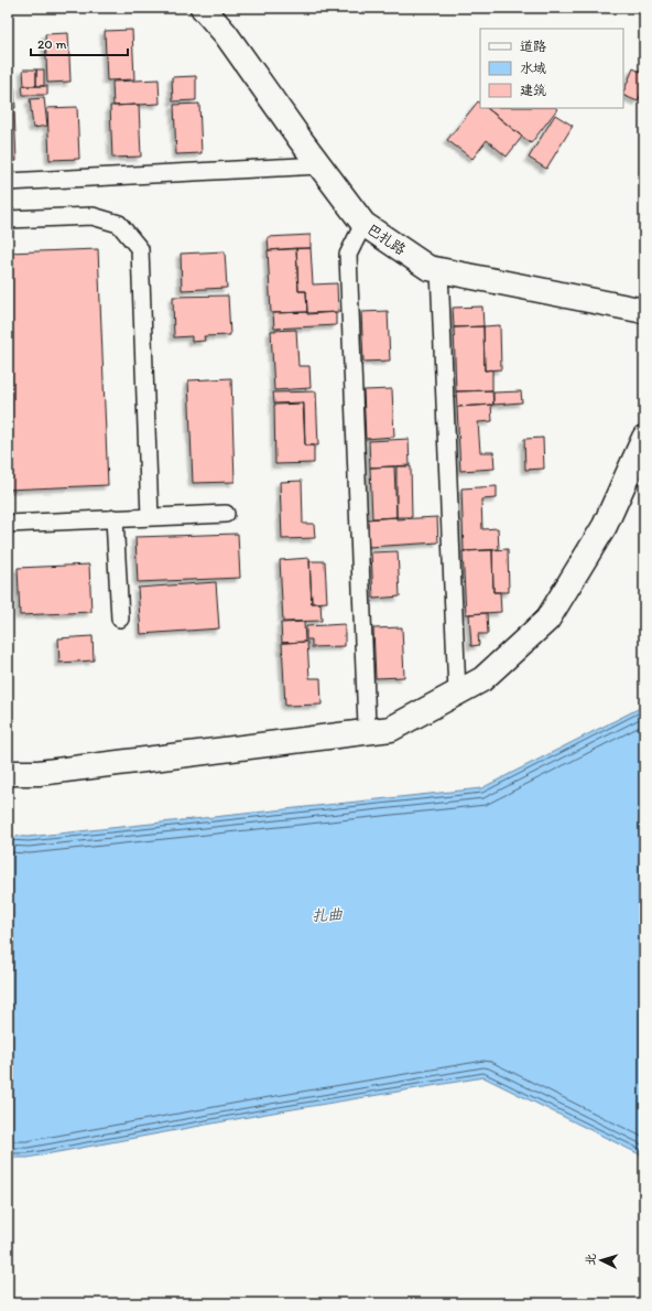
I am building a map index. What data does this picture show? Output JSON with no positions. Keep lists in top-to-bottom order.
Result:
{
  "streets": {
    "street": ["巴扎路"]
  },
  "water": ["扎曲"],
  "legend": ["道路", "水域", "建筑"],
  "scale_bar": "20 m",
  "north": "left"
}
